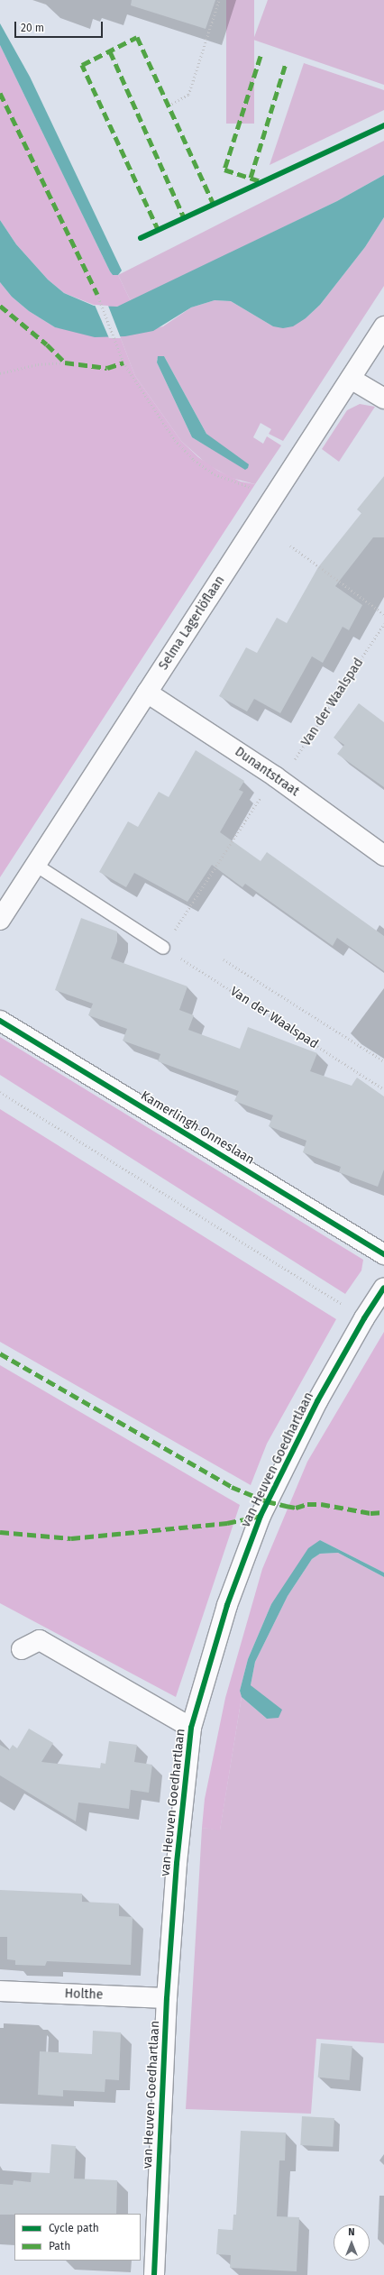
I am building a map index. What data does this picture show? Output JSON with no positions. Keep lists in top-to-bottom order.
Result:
{
  "streets": {
    "street": [
      "Selma Lagerlöflaan",
      "Dunantstraat",
      "Kamerlingh Onneslaan",
      "van Heuven Goedhartlaan",
      "Holthe"
    ],
    "path": ["Van der Waalspad"]
  },
  "crossings": [
    ["Selma Lagerlöflaan", "Dunantstraat"],
    ["Van der Waalspad", "Dunantstraat"],
    ["van Heuven Goedhartlaan", "Holthe"]
  ],
  "legend": ["Cycle path", "Path"],
  "scale_bar": "20 m",
  "north": "top"
}
